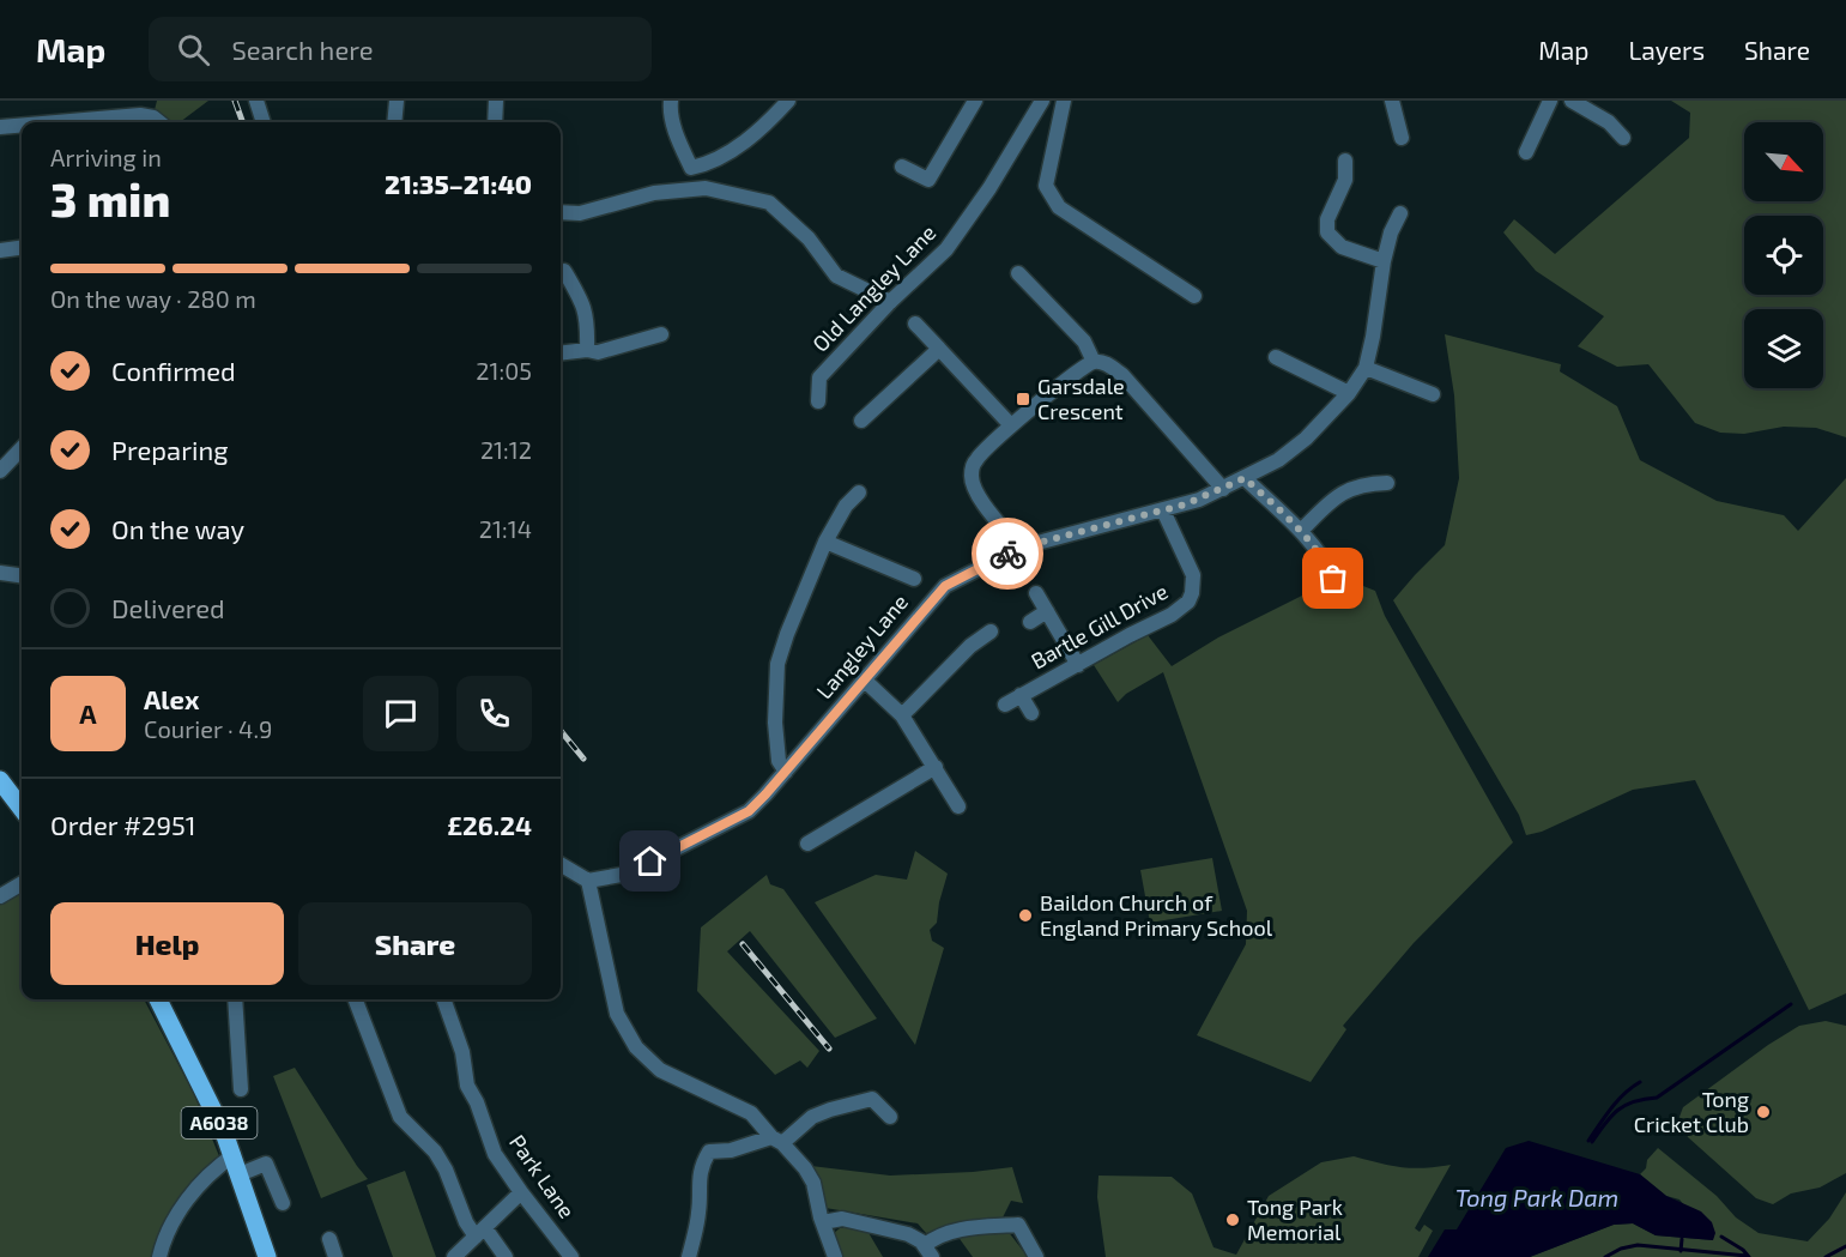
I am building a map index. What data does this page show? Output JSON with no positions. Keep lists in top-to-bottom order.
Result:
{
  "streets": {
    "main road": ["A6038"],
    "street": [
      "Old Langley Lane",
      "Bartle Gill Drive",
      "Langley Lane",
      "Park Lane"
    ]
  },
  "crossings": [
    ["Bartle Gill Drive", "Langley Lane"]
  ],
  "water": ["Tong Park Dam"],
  "places": {
    "transit": ["Garsdale Crescent"],
    "other": ["Baildon Church of England Primary School", "Tong Cricket Club", "Tong Park Memorial"]
  },
  "north": "bottom right",
  "page": {
    "header": "Map",
    "search": "Search here",
    "nav": ["Map", "Layers", "Share"],
    "heading": ["3 min", "Arriving in", "21:35–21:40"],
    "panel": [
      "Alex",
      "Courier · 4.9",
      "Order #2951",
      "£26.24"
    ],
    "bar": "On the way · 280 m",
    "list": [
      ["Confirmed", "21:05"],
      ["Preparing", "21:12"],
      ["On the way", "21:14"],
      "Delivered"
    ],
    "round": "A",
    "buttons": ["Help", "Share"]
  }
}
